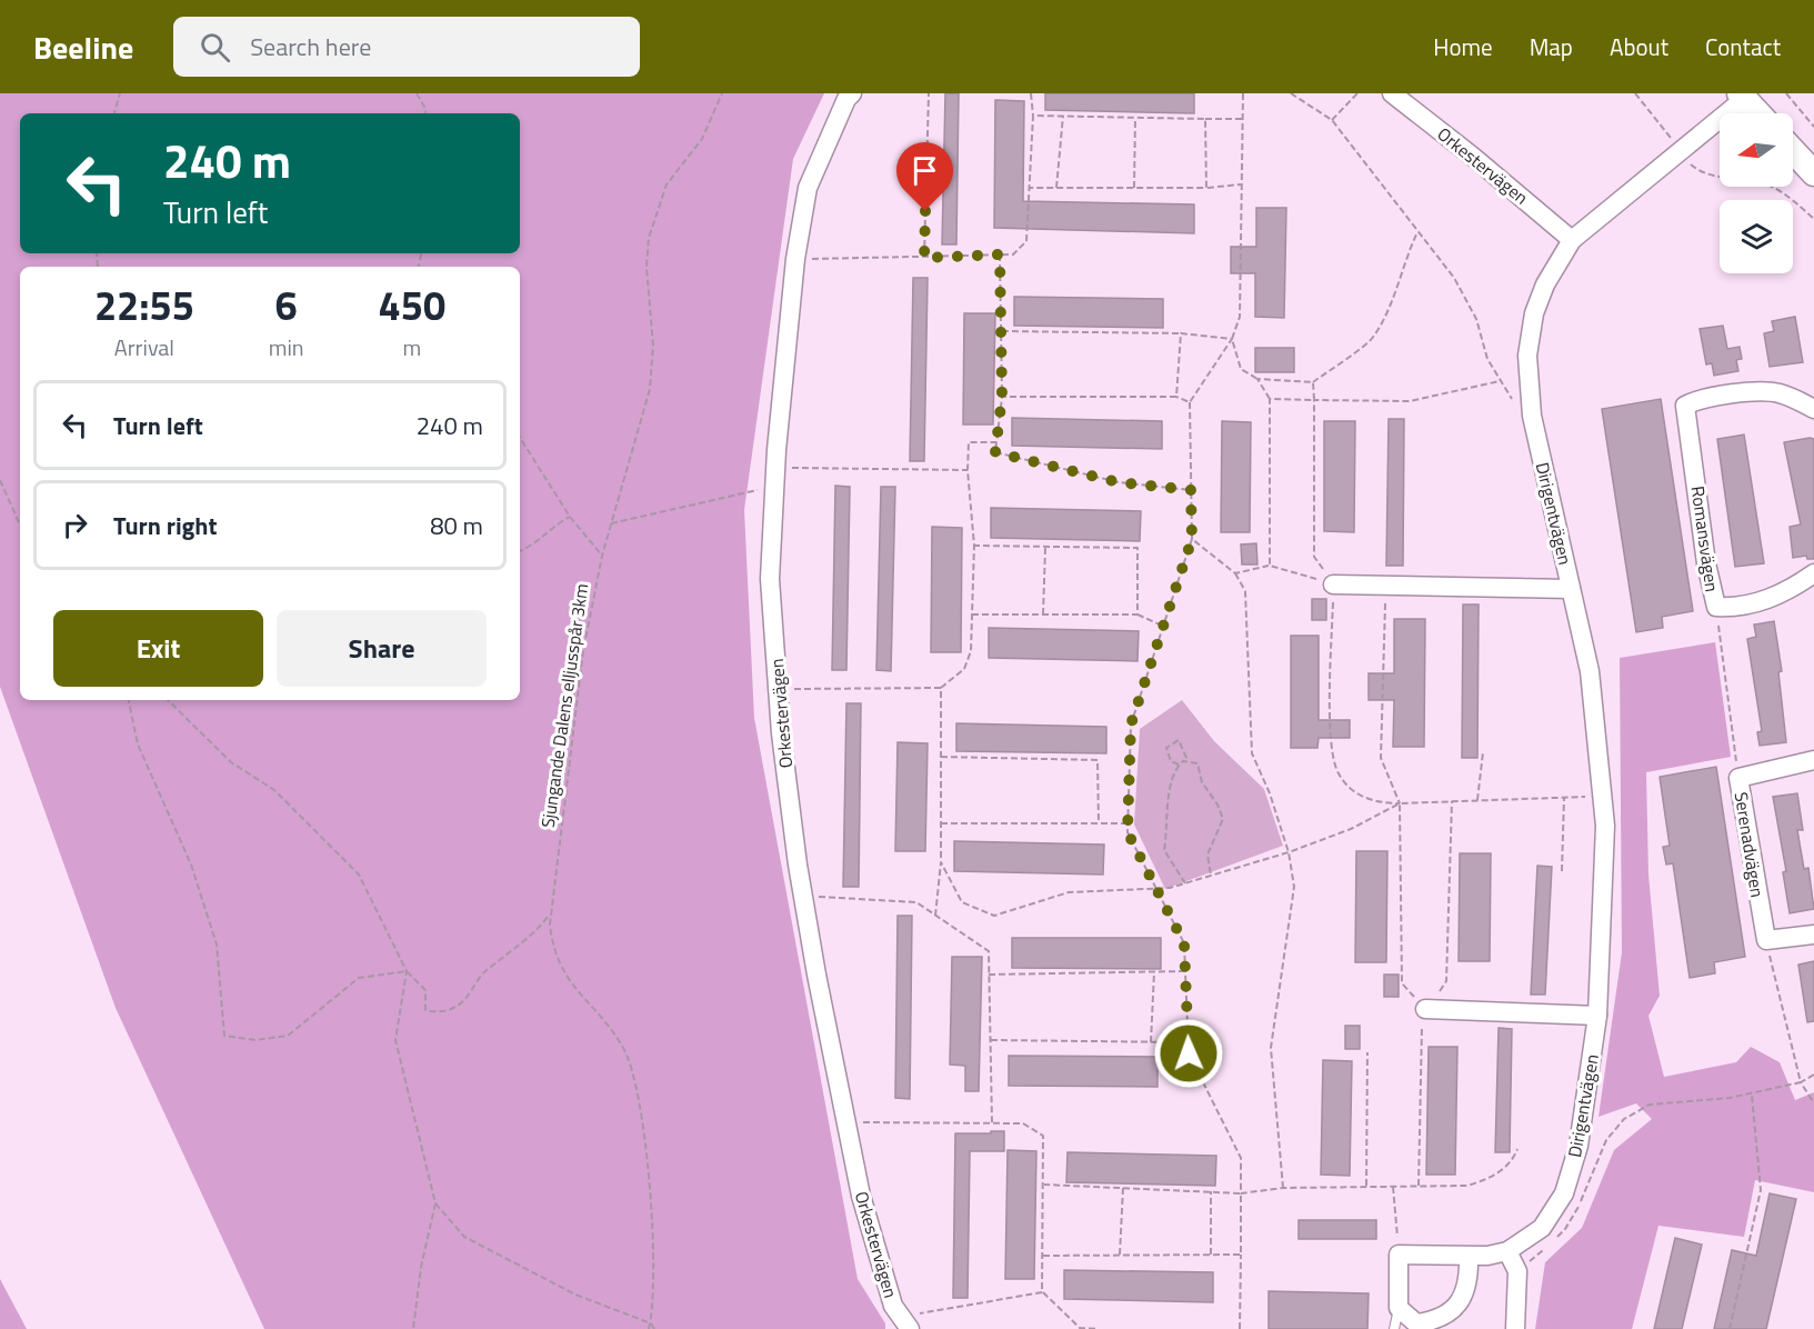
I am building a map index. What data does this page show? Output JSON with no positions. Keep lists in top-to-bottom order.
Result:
{
  "streets": {
    "street": [
      "Orkestervägen",
      "Dirigentvägen",
      "Romansvägen",
      "Serenadvägen"
    ],
    "path": ["Sjungande Dalens elljusspår 3km"]
  },
  "crossings": [
    ["Orkestervägen", "Dirigentvägen"]
  ],
  "north": "left",
  "page": {
    "header": "Beeline",
    "search": "Search here",
    "nav": [
      "Home",
      "Map",
      "About",
      "Contact"
    ],
    "turn": ["240 m", "Turn left"],
    "eta": [
      "22:55",
      "Arrival",
      "6",
      "min",
      "450",
      "m"
    ],
    "list": [
      {
        "name": "Turn left",
        "value": "240 m"
      },
      {
        "name": "Turn right",
        "value": "80 m"
      }
    ],
    "buttons": ["Exit", "Share"]
  }
}
